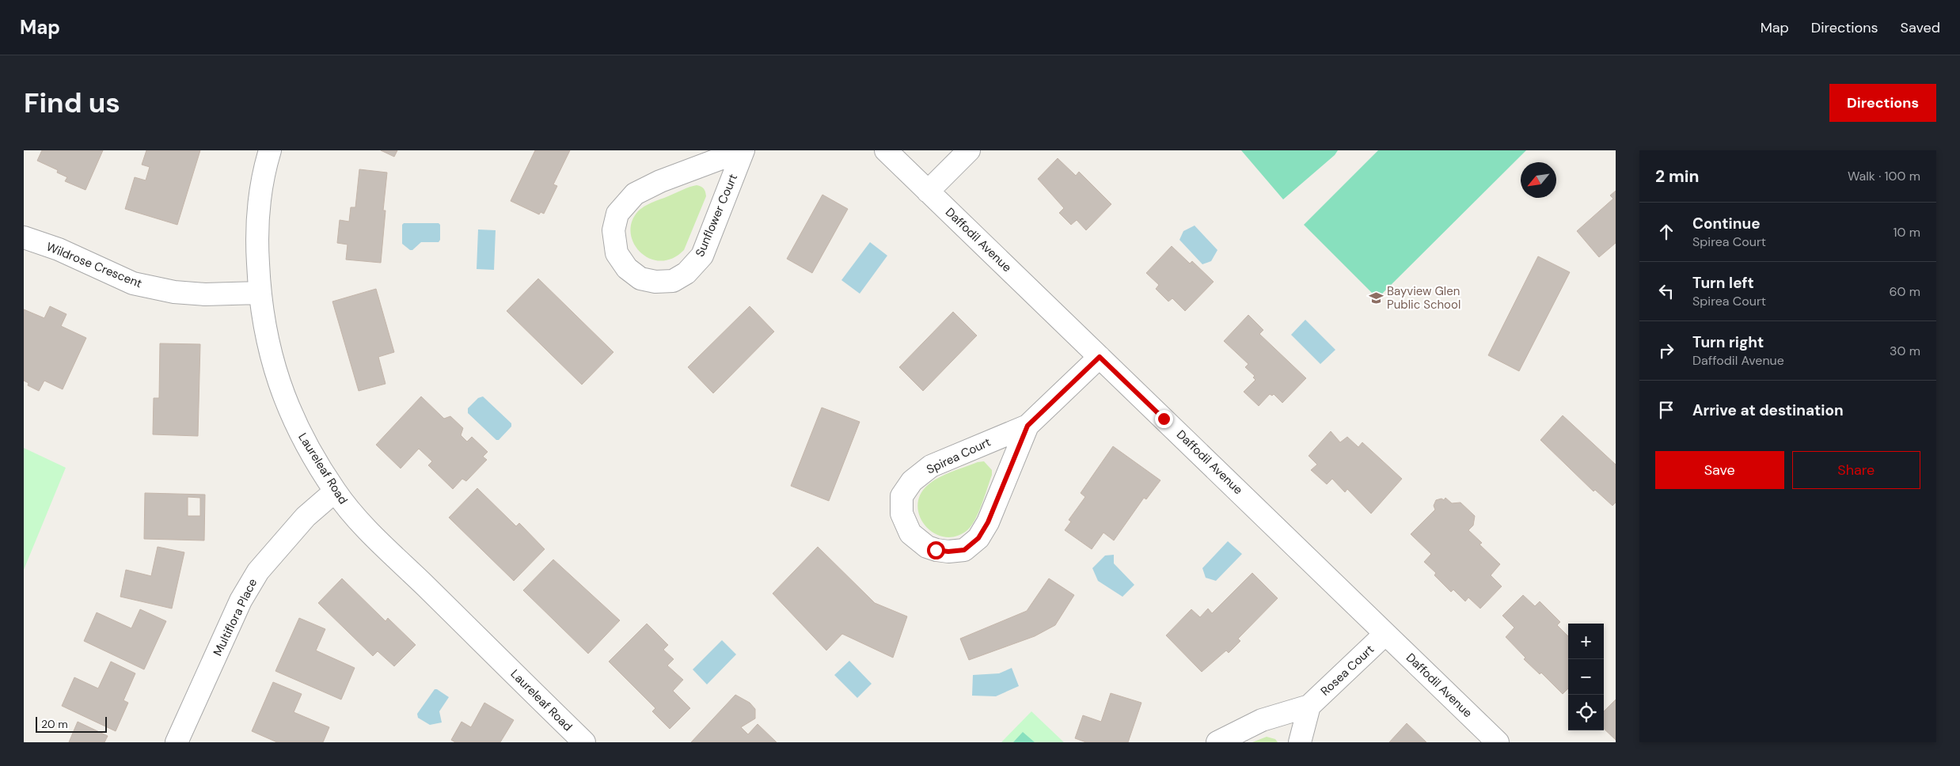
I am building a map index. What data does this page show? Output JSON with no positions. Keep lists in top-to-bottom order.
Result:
{
  "streets": {
    "street": [
      "Sunflower Court",
      "Daffodil Avenue",
      "Wildrose Crescent",
      "Spirea Court",
      "Laureleaf Road",
      "Multiflora Place",
      "Rosea Court"
    ]
  },
  "crossings": [
    ["Daffodil Avenue", "Spirea Court"],
    ["Daffodil Avenue", "Rosea Court"],
    ["Wildrose Crescent", "Laureleaf Road"],
    ["Laureleaf Road", "Multiflora Place"]
  ],
  "places": {
    "school or university": ["Bayview Glen Public School"]
  },
  "scale_bar": "20 m",
  "north": "bottom left",
  "page": {
    "header": "Map",
    "nav": ["Map", "Directions", "Saved"],
    "buttons": [
      "Directions",
      ["Save", "Share"]
    ],
    "title": "Find us",
    "heading": ["2 min", "Walk · 100 m"],
    "list": [
      ["Continue", "Spirea Court", "10 m"],
      ["Turn left", "Spirea Court", "60 m"],
      ["Turn right", "Daffodil Avenue", "30 m"],
      "Arrive at destination"
    ],
    "map_buttons": ["+", "−"],
    "scale": "20 m"
  }
}
